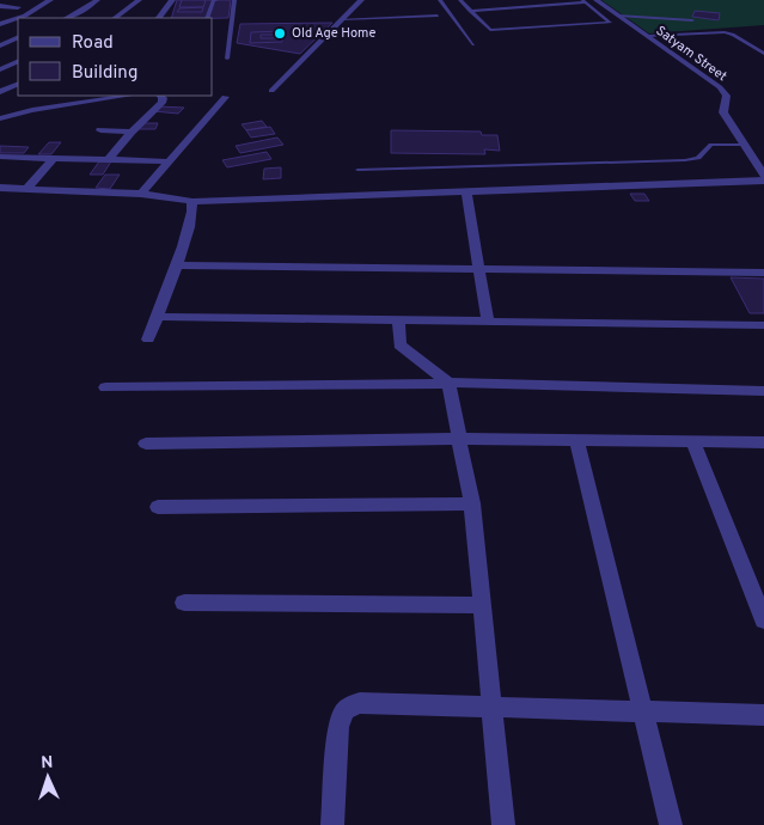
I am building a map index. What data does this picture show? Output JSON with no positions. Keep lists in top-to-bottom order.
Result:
{
  "streets": {
    "street": ["Satyam Street"]
  },
  "places": ["Old Age Home"],
  "legend": ["Road", "Building"],
  "north": "top"
}
